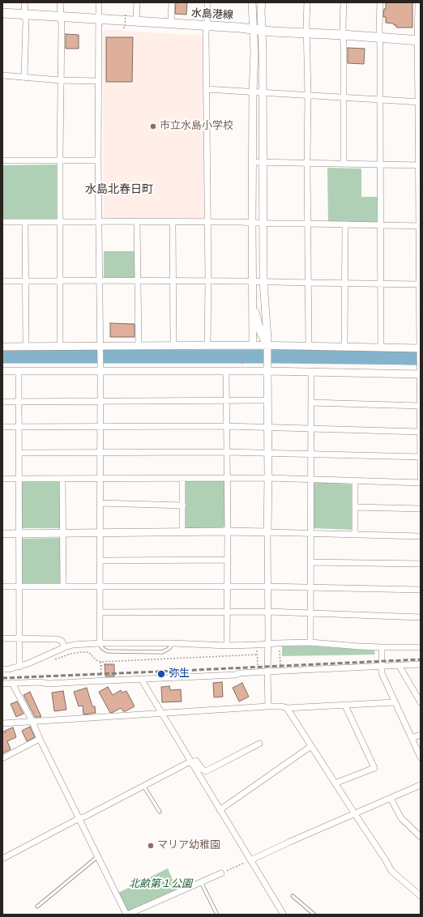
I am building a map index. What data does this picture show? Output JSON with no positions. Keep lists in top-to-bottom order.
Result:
{
  "streets": {
    "main road": ["水島港線"]
  },
  "districts": ["水島北春日町"],
  "parks": ["北畝第１公園"],
  "places": ["市立水島小学校", "弥生", "マリア幼稚園"]
}
